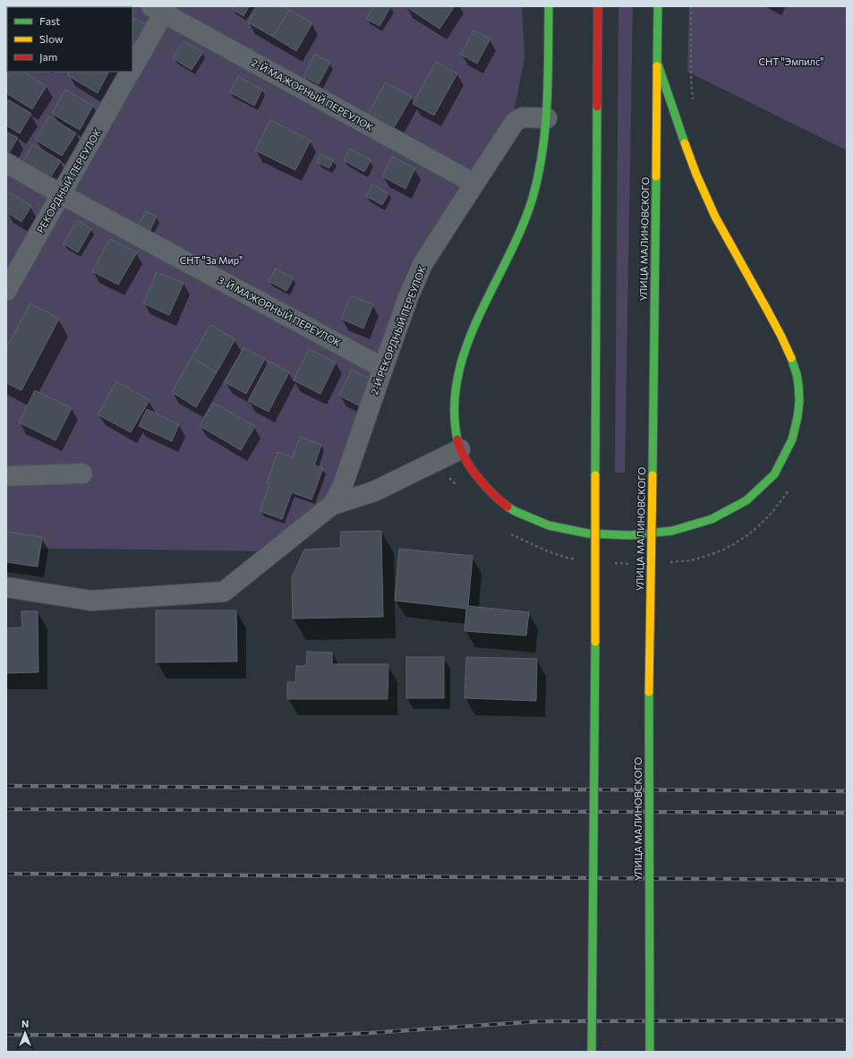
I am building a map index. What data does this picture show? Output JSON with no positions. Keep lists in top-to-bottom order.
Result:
{
  "streets": {
    "highway": ["УЛИЦА МАЛИНОВСКОГО"],
    "street": [
      "2-Й МАЖОРНЫЙ ПЕРЕУЛОК",
      "РЕКОРДНЫЙ ПЕРЕУЛОК",
      "3-Й МАЖОРНЫЙ ПЕРЕУЛОК",
      "2-Й РЕКОРДНЫЙ ПЕРЕУЛОК"
    ]
  },
  "crossings": [
    ["2-Й МАЖОРНЫЙ ПЕРЕУЛОК", "РЕКОРДНЫЙ ПЕРЕУЛОК"],
    ["2-Й МАЖОРНЫЙ ПЕРЕУЛОК", "2-Й РЕКОРДНЫЙ ПЕРЕУЛОК"],
    ["РЕКОРДНЫЙ ПЕРЕУЛОК", "3-Й МАЖОРНЫЙ ПЕРЕУЛОК"],
    ["3-Й МАЖОРНЫЙ ПЕРЕУЛОК", "2-Й РЕКОРДНЫЙ ПЕРЕУЛОК"]
  ],
  "parks": ["СНТ \"Эмпилс\"", "СНТ \"За Мир\""],
  "legend": ["Fast", "Slow", "Jam"],
  "north": "top"
}
